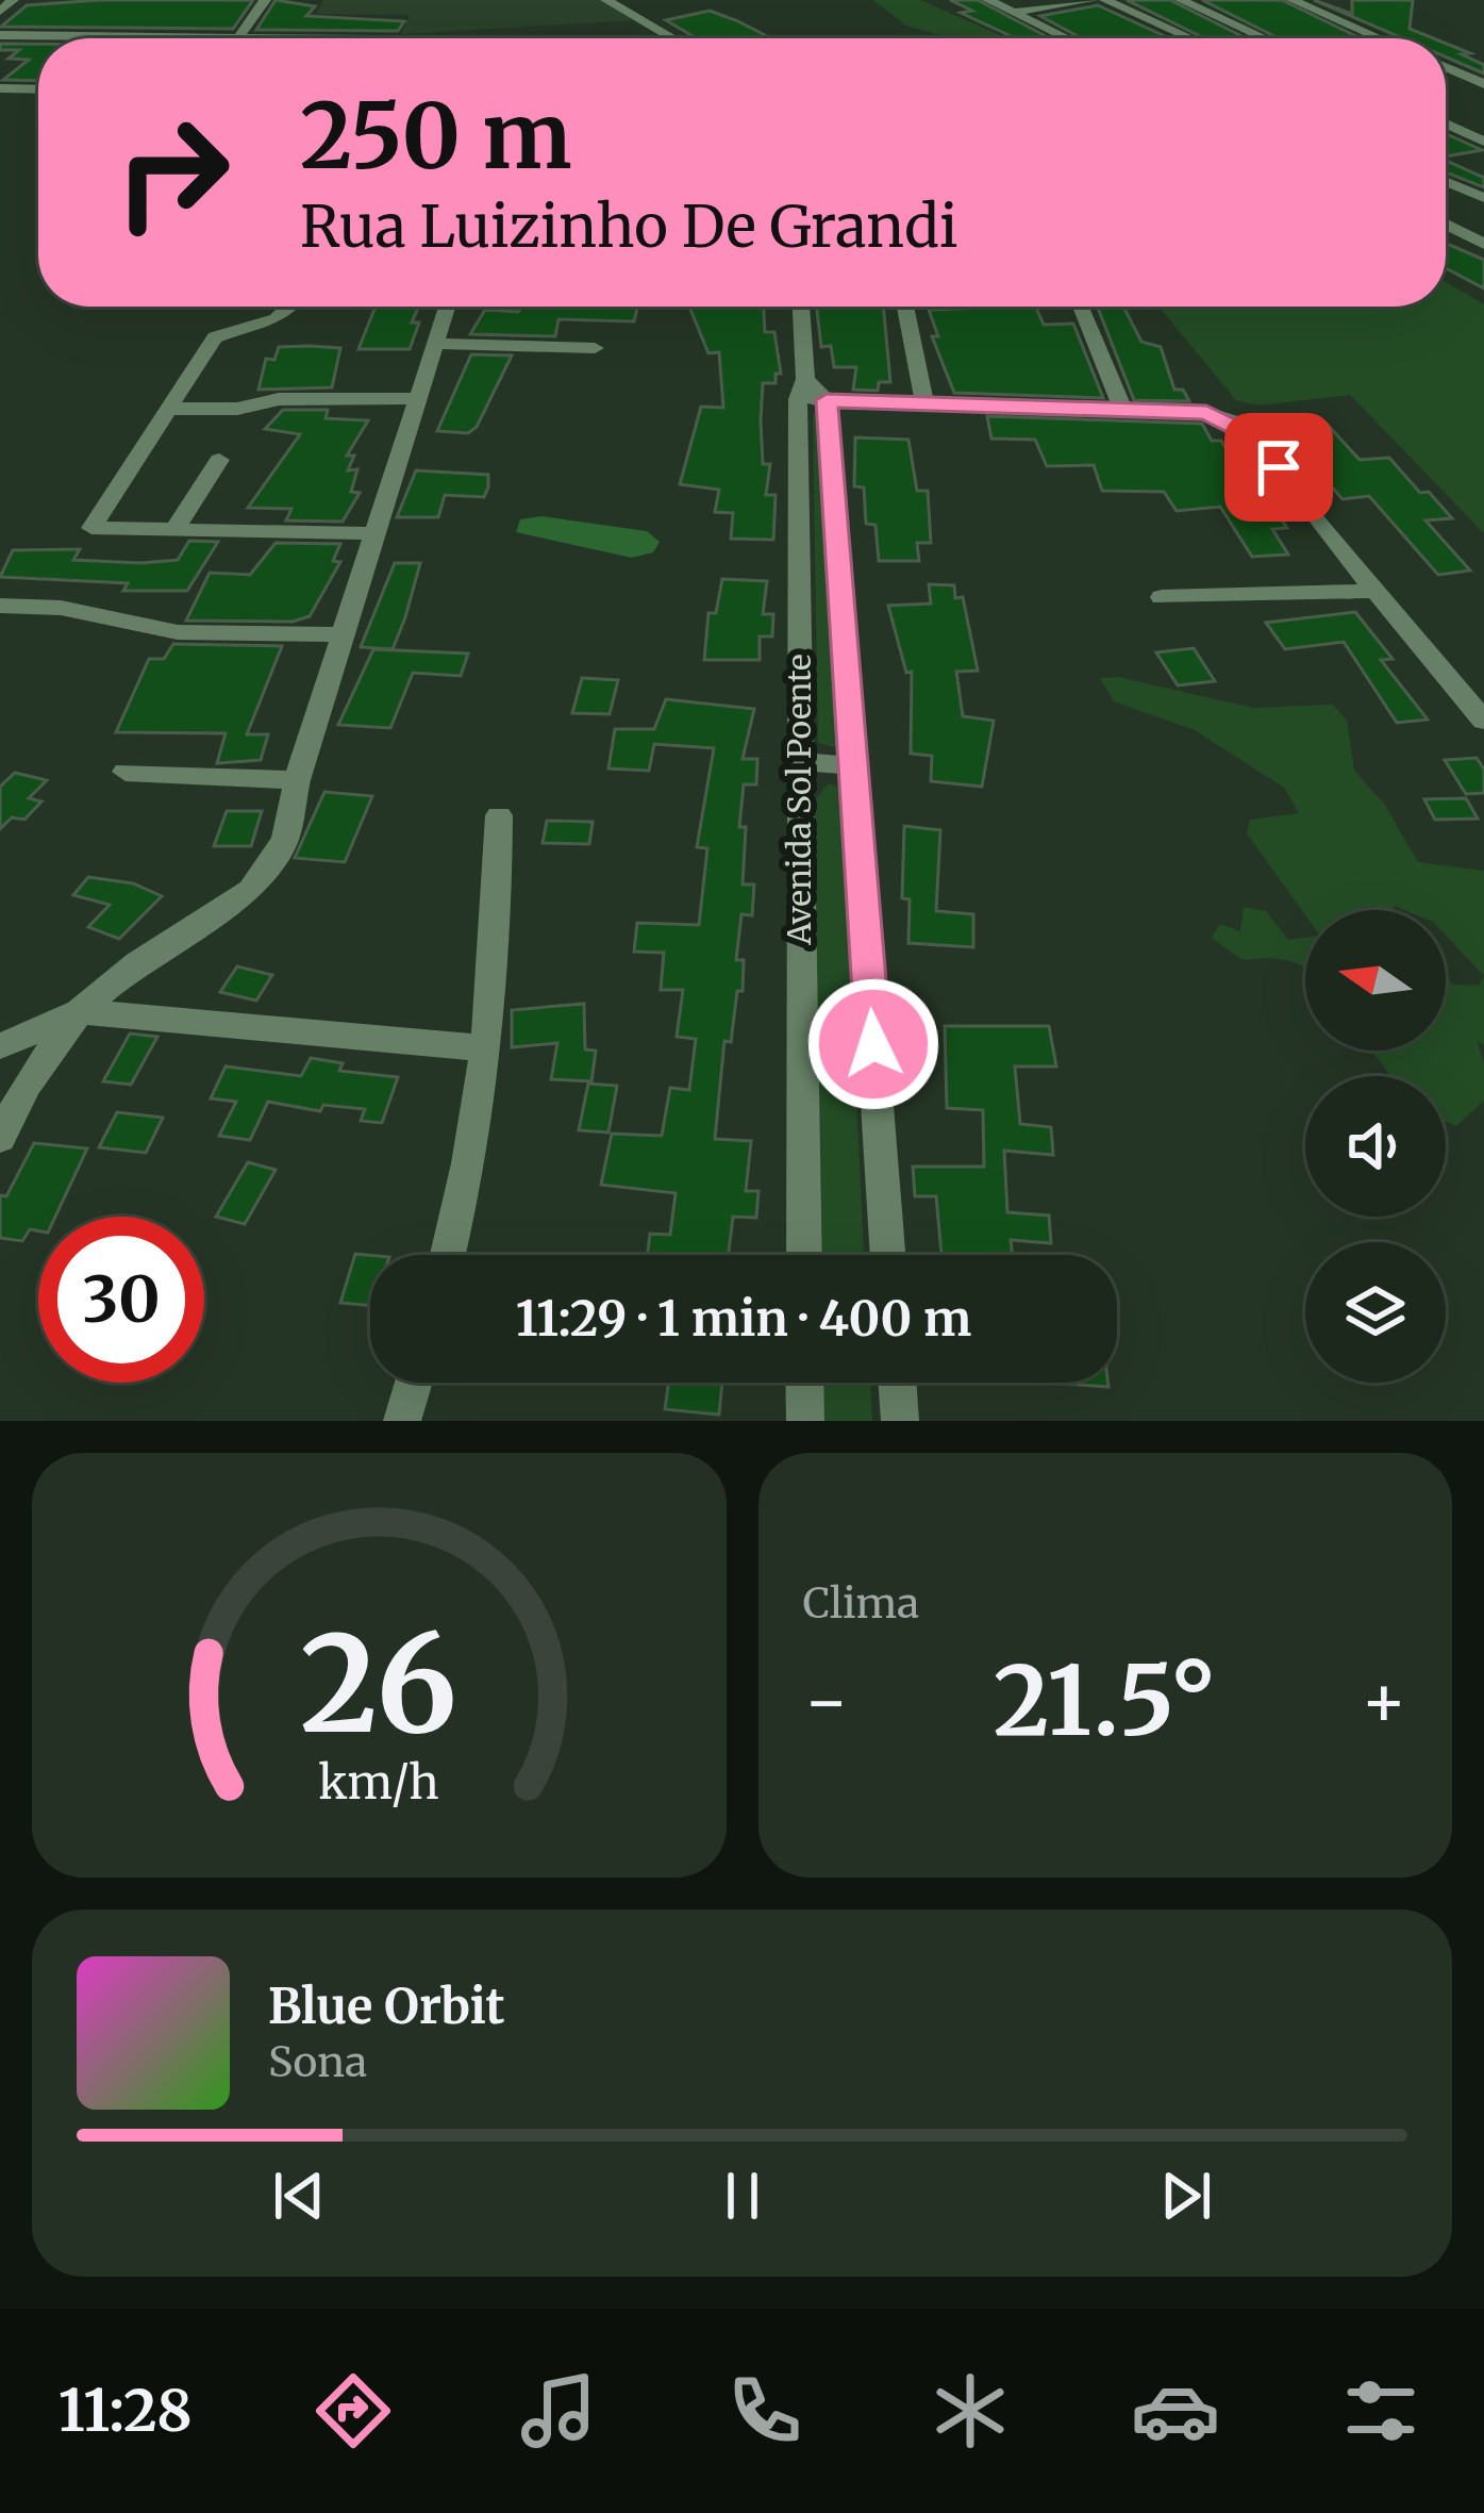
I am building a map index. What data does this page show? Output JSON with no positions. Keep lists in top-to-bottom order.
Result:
{
  "streets": {
    "street": ["Avenida Sol Poente"]
  },
  "north": "left",
  "page": {
    "turn": ["250 m", "Rua Luizinho De Grandi"],
    "limit": "30",
    "trip": "11:29 · 1 min · 400 m",
    "tile": "Clima",
    "heat": ["−", "21.5°", "+"],
    "song": ["Blue Orbit", "Sona"],
    "tabs": "11:28",
    "gauge": ["26", "km/h"]
  }
}
